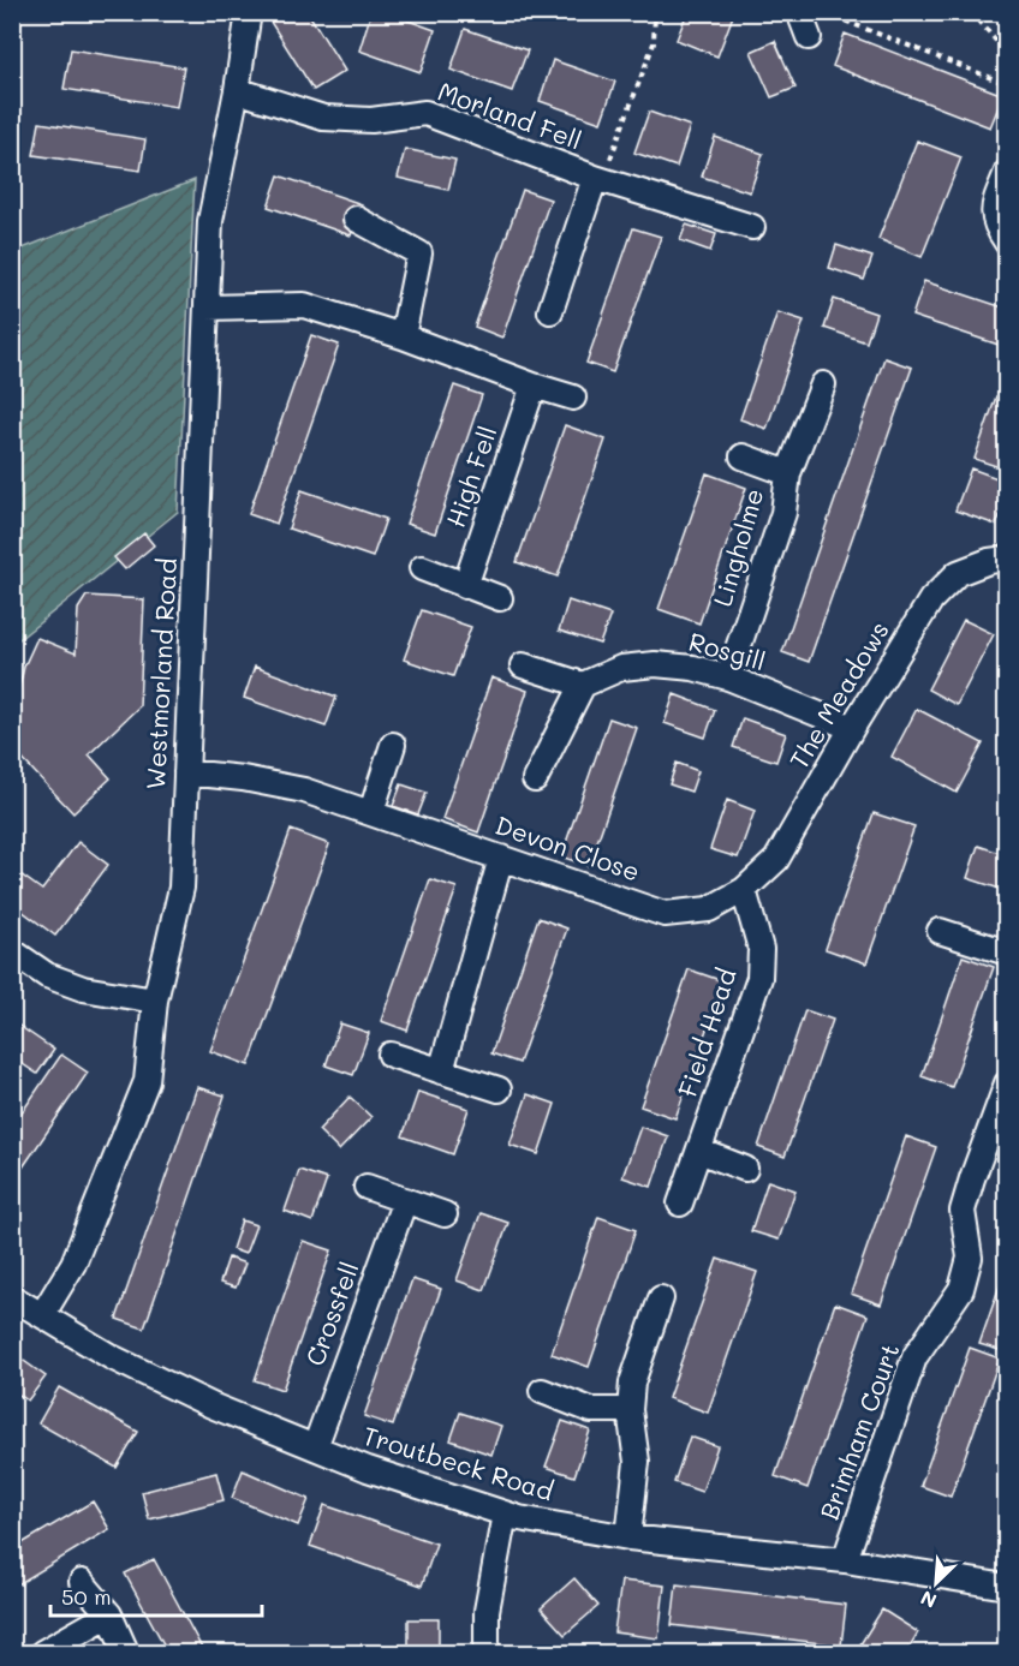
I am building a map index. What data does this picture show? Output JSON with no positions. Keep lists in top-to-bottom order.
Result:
{
  "streets": {
    "street": [
      "Morland Fell",
      "High Fell",
      "Lingholme",
      "Rosgill",
      "Westmorland Road",
      "The Meadows",
      "Devon Close",
      "Field Head",
      "Crossfell",
      "Brimham Court",
      "Troutbeck Road"
    ]
  },
  "crossings": [
    ["Morland Fell", "Westmorland Road"],
    ["Lingholme", "Rosgill"],
    ["Rosgill", "The Meadows"],
    ["Westmorland Road", "Devon Close"],
    ["Westmorland Road", "Troutbeck Road"],
    ["The Meadows", "Devon Close"],
    ["The Meadows", "Field Head"],
    ["Devon Close", "Field Head"],
    ["Crossfell", "Troutbeck Road"],
    ["Brimham Court", "Troutbeck Road"]
  ],
  "scale_bar": "50 m",
  "north": "bottom left"
}
